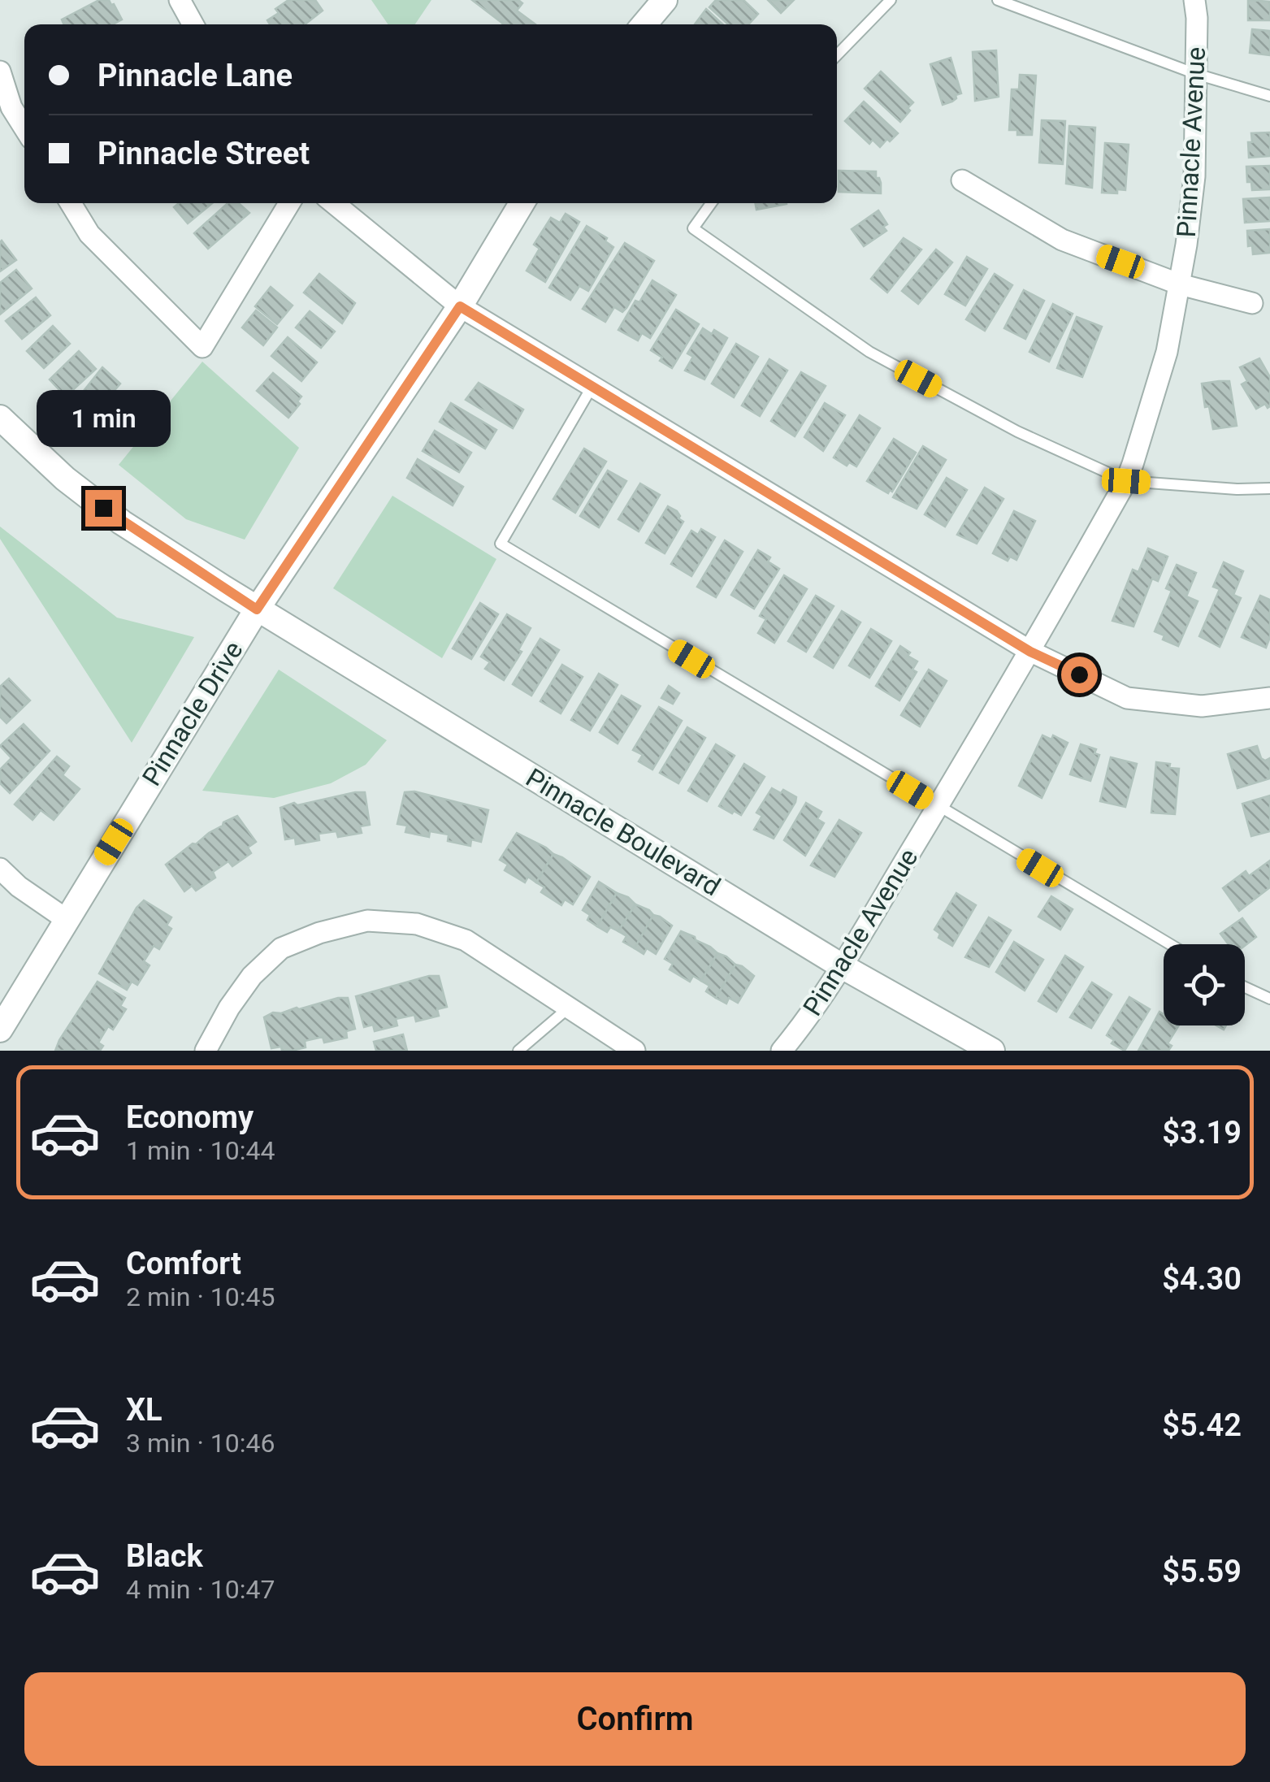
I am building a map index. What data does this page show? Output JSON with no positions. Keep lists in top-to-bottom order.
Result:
{
  "streets": {
    "street": ["Pinnacle Avenue", "Pinnacle Drive", "Pinnacle Boulevard"]
  },
  "crossings": [
    ["Pinnacle Avenue", "Pinnacle Boulevard"],
    ["Pinnacle Drive", "Pinnacle Boulevard"]
  ],
  "page": {
    "banner": ["Pinnacle Lane", "Pinnacle Street"],
    "bubble": "1 min",
    "list": [
      {
        "name": "Economy",
        "note": "1 min · 10:44",
        "value": "$3.19"
      },
      {
        "name": "Comfort",
        "note": "2 min · 10:45",
        "value": "$4.30"
      },
      {
        "name": "XL",
        "note": "3 min · 10:46",
        "value": "$5.42"
      },
      {
        "name": "Black",
        "note": "4 min · 10:47",
        "value": "$5.59"
      }
    ],
    "buttons": "Confirm"
  }
}
